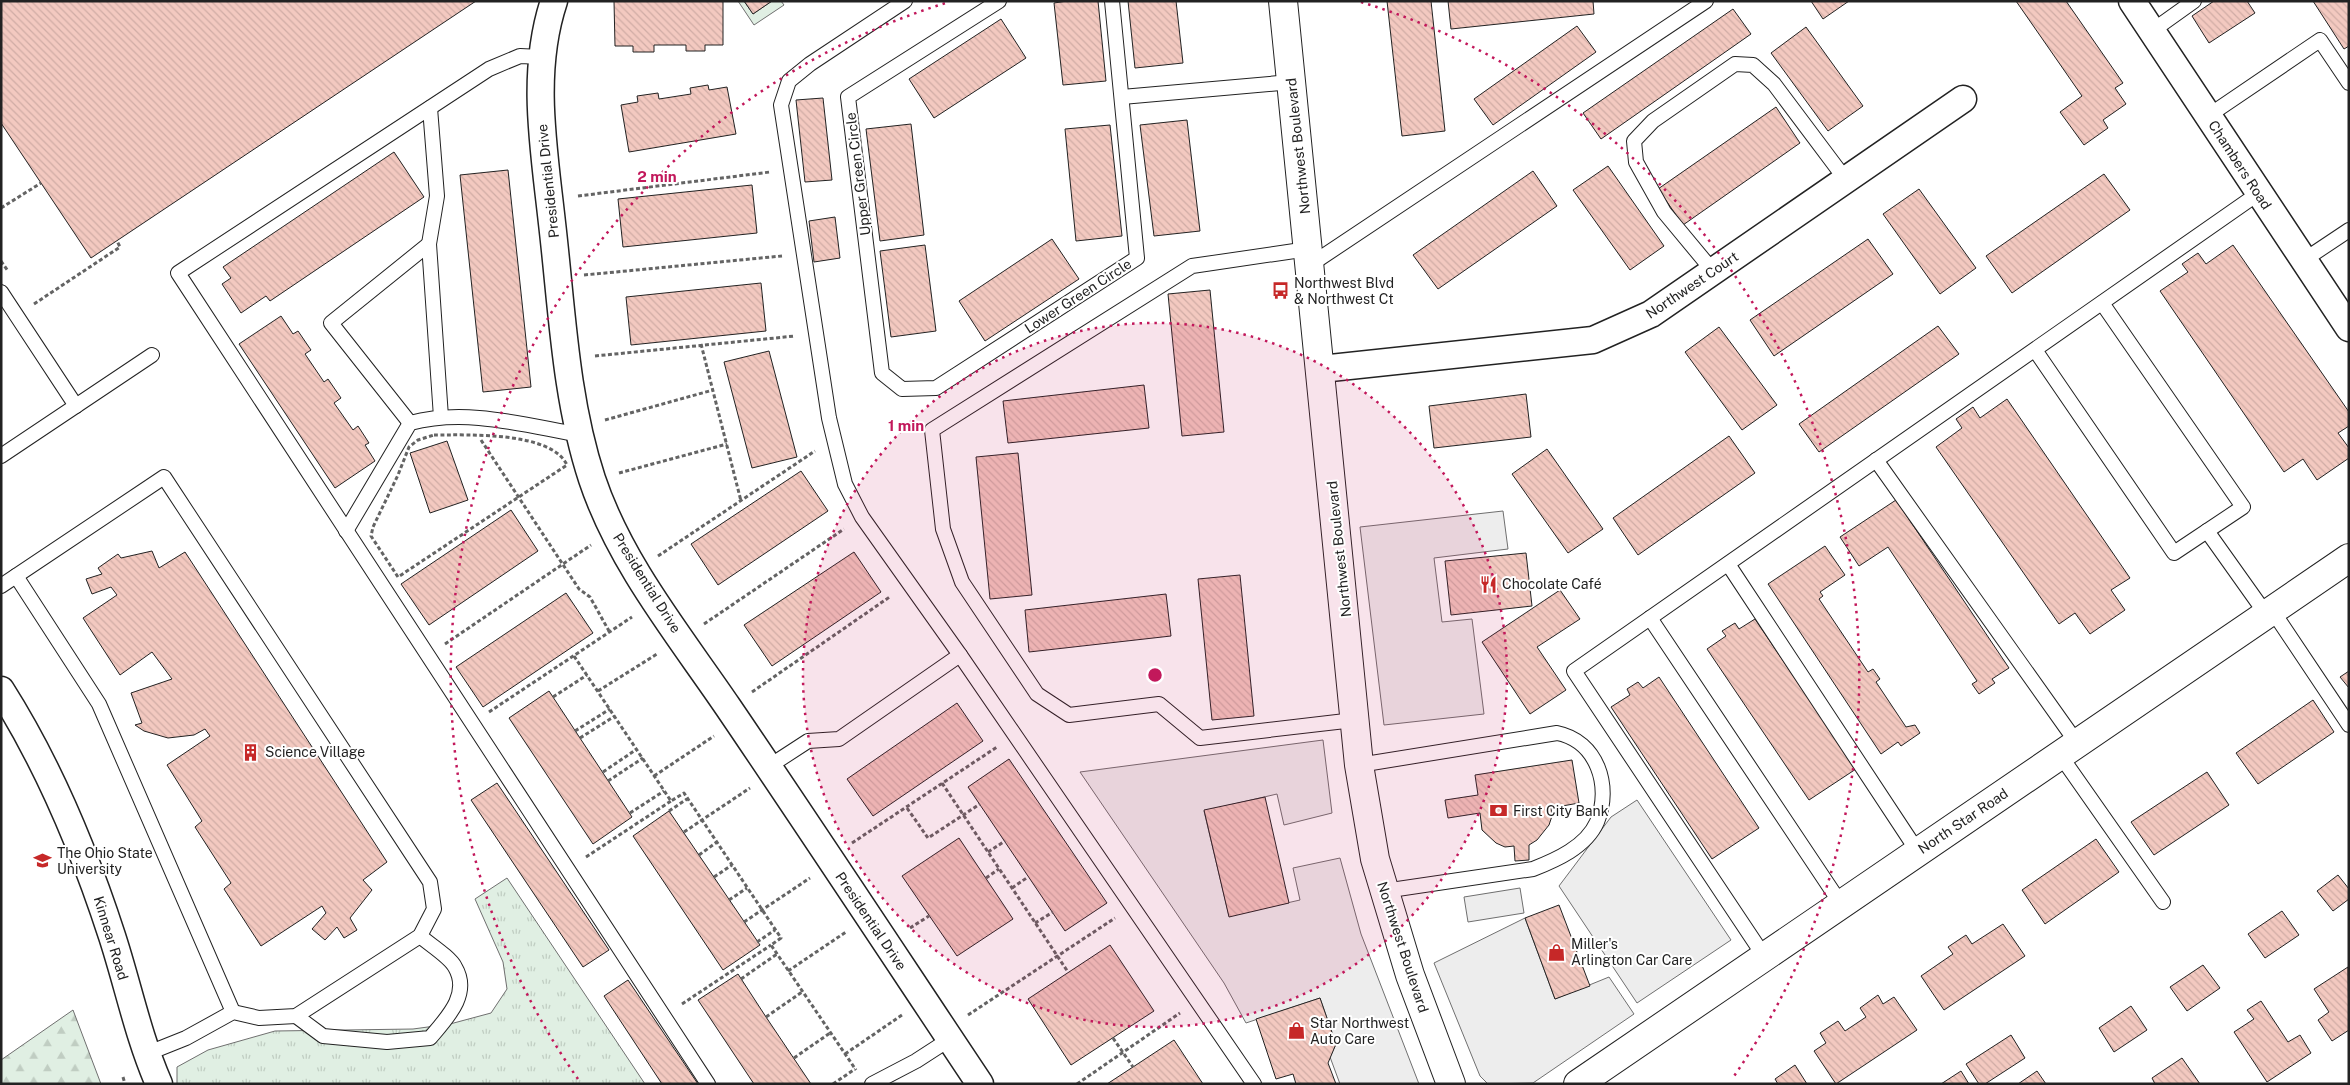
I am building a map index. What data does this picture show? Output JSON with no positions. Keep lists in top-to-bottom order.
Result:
{
  "streets": {
    "main road": ["Northwest Boulevard", "North Star Road"],
    "street": [
      "Chambers Road",
      "Presidential Drive",
      "Northwest Court",
      "Kinnear Road"
    ],
    "lane": ["Upper Green Circle", "Lower Green Circle"]
  },
  "crossings": [
    ["Northwest Boulevard", "Northwest Court"],
    ["Upper Green Circle", "Lower Green Circle"]
  ],
  "places": {
    "bus stop": ["Northwest Blvd & Northwest Ct"],
    "restaurant": ["Chocolate Café"],
    "building": ["Science Village"],
    "bank": ["First City Bank"],
    "school or university": ["The Ohio State University"],
    "shop": ["Miller's Arlington Car Care", "Star Northwest Auto Care"]
  },
  "rings": ["2 min", "1 min"]
}
